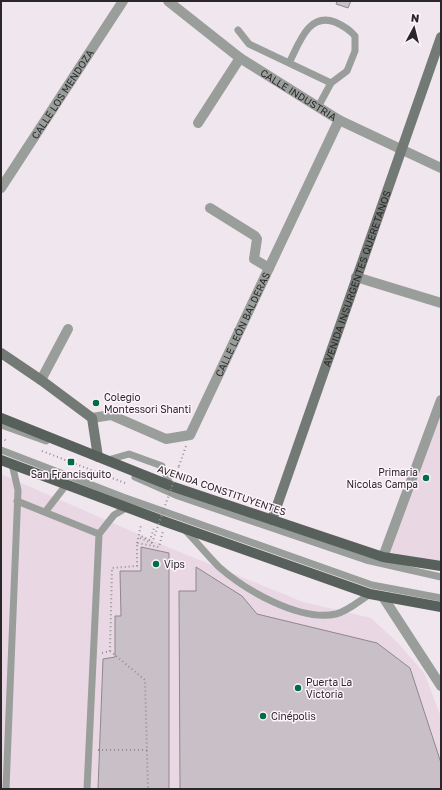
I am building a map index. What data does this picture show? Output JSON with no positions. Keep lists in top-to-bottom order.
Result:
{
  "streets": {
    "main road": ["AVENIDA CONSTITUYENTES"],
    "street": [
      "CALLE LOS MENDOZA",
      "CALLE INDUSTRIA",
      "AVENIDA INSURGENTES QUERETANOS",
      "CALLE LEÓN BALDERAS"
    ]
  },
  "crossings": [
    ["CALLE INDUSTRIA", "AVENIDA INSURGENTES QUERETANOS"],
    ["CALLE INDUSTRIA", "CALLE LEÓN BALDERAS"],
    ["AVENIDA INSURGENTES QUERETANOS", "AVENIDA CONSTITUYENTES"]
  ],
  "places": {
    "other": [
      "Colegio Montessori Shanti",
      "Primaria Nicolas Campa",
      "Vips",
      "Puerta La Victoria",
      "Cinépolis"
    ],
    "transit": ["San Francisquito"]
  },
  "north": "top"
}
